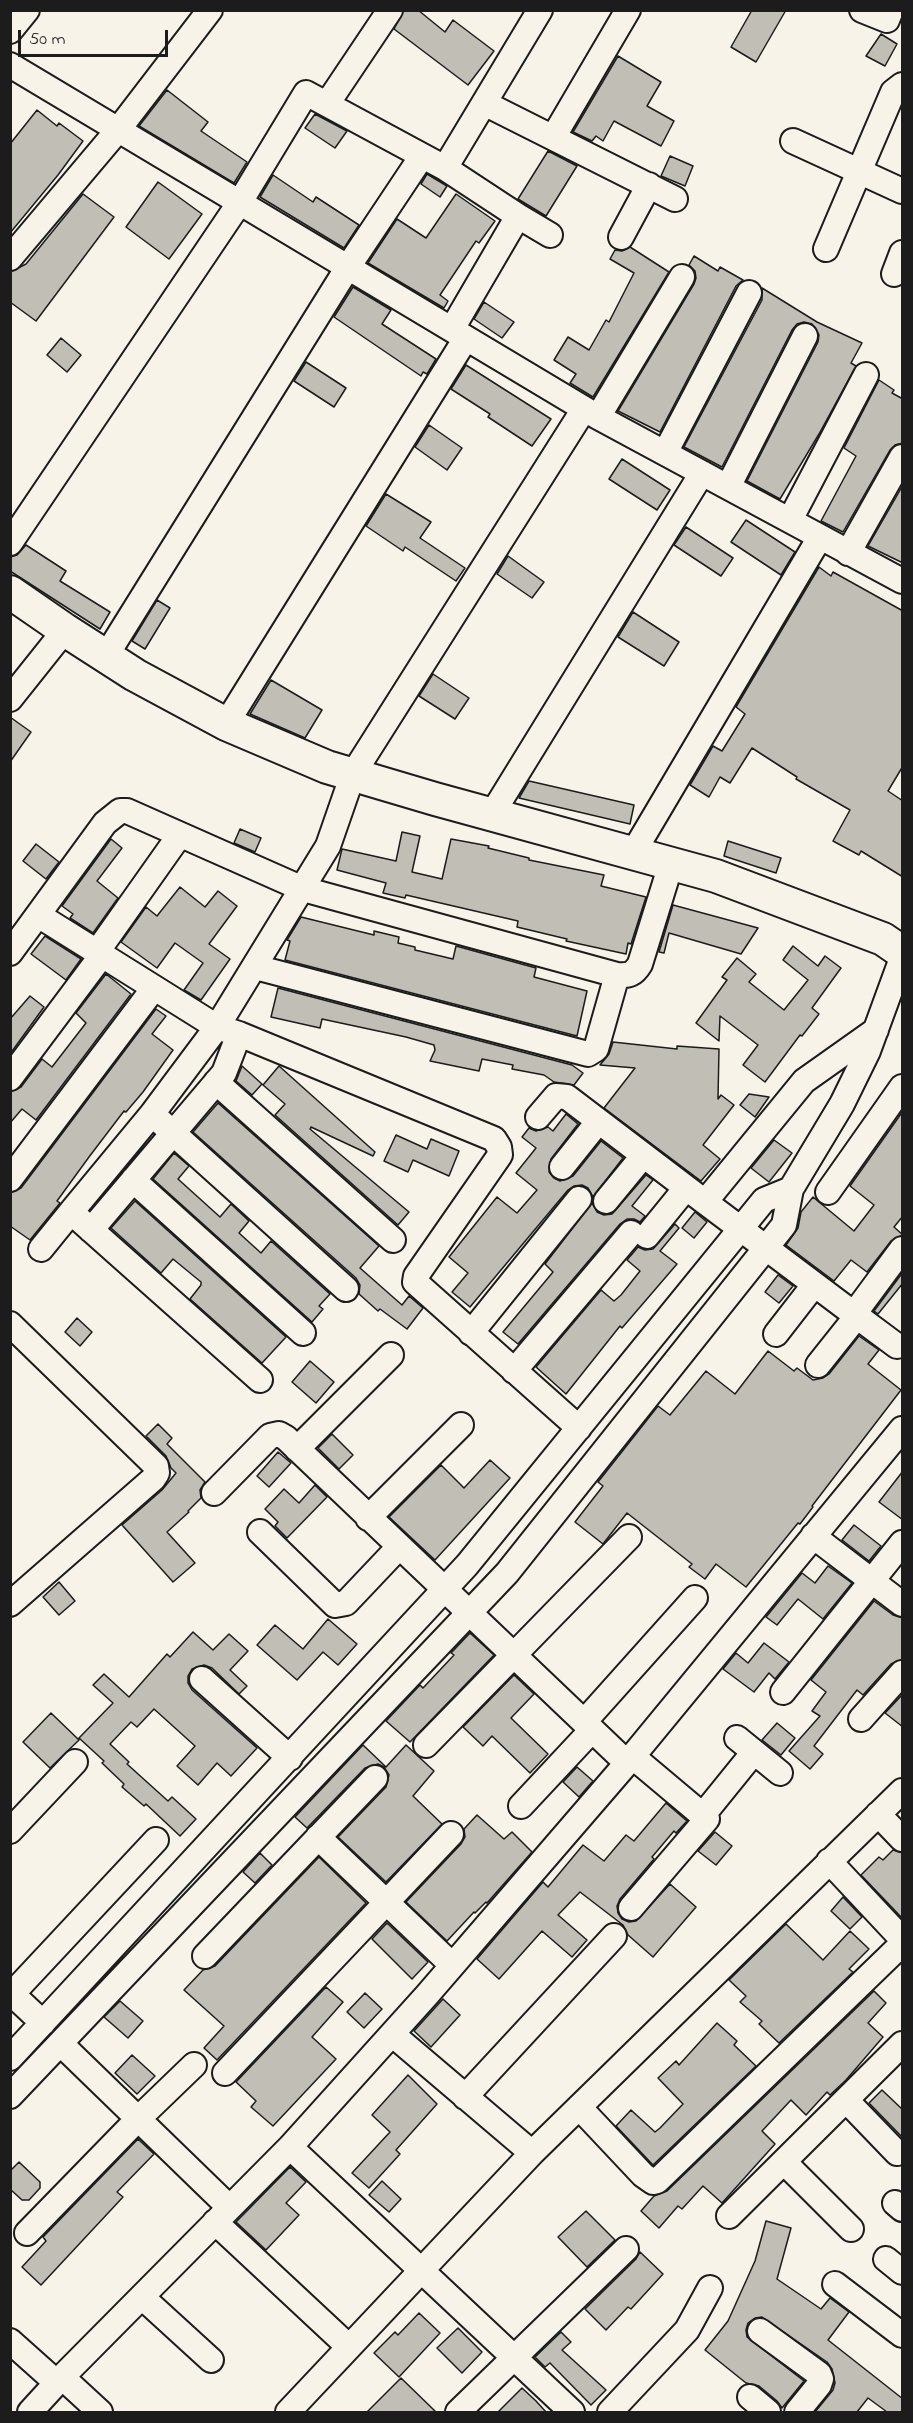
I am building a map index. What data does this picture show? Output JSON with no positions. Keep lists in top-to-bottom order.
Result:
{
  "scale_bar": "50 m"
}
